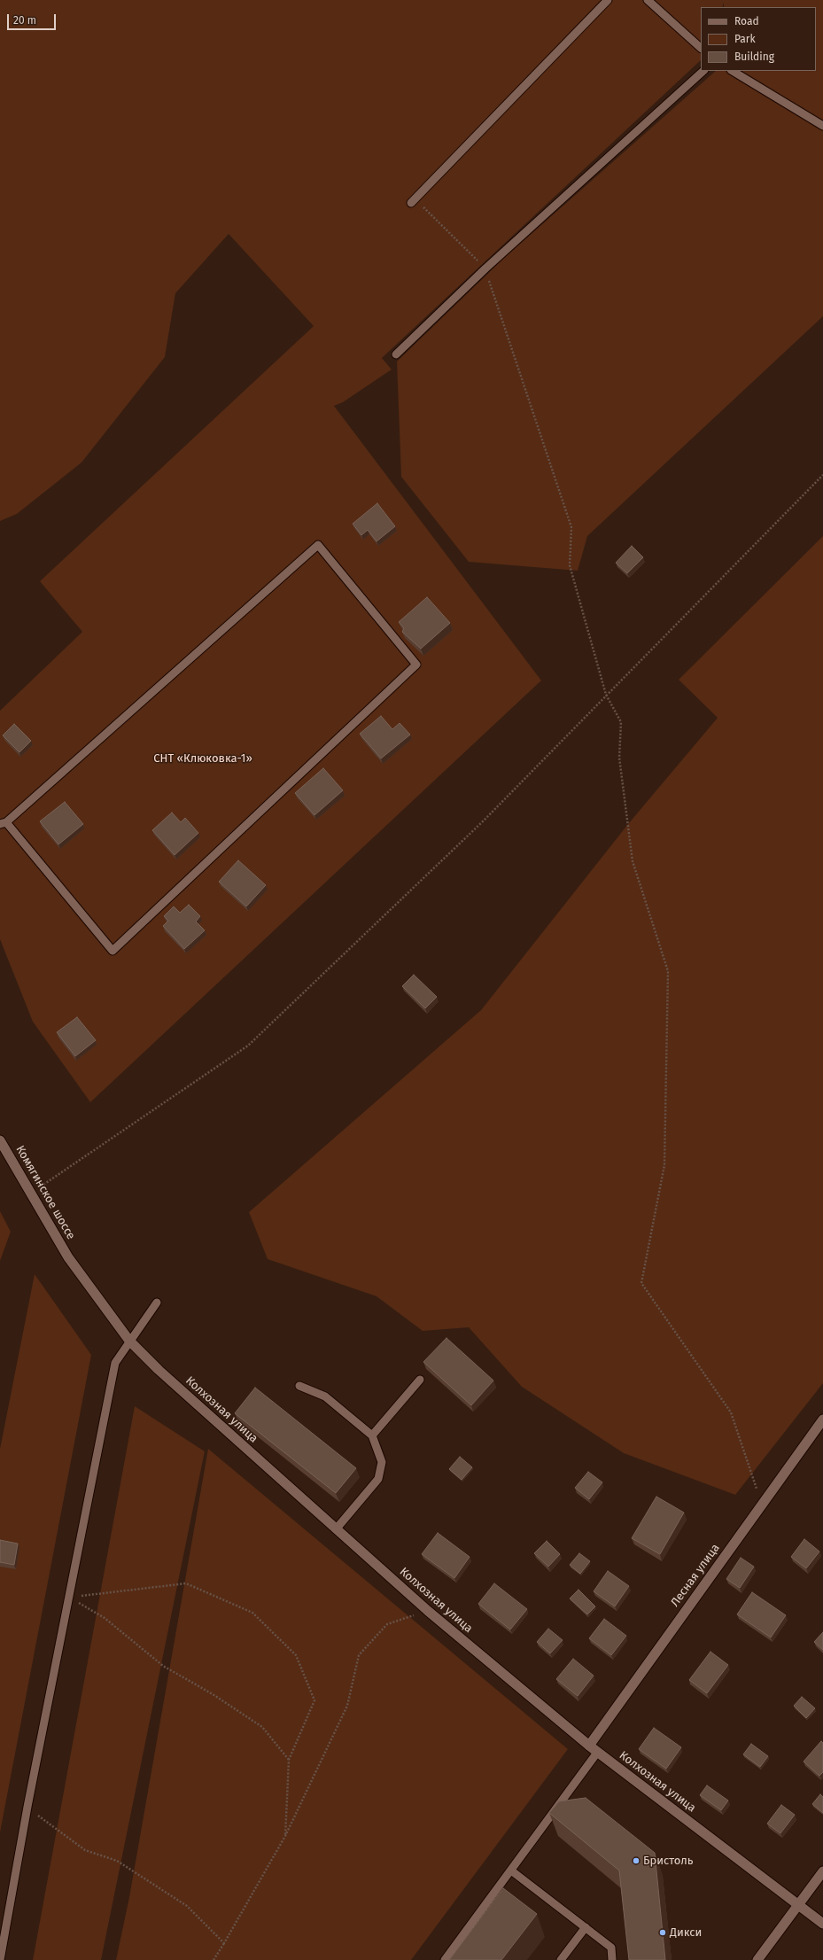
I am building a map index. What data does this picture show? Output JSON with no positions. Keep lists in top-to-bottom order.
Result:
{
  "streets": {
    "street": ["Комягинское шоссе", "Колхозная улица", "Лесная улица"]
  },
  "crossings": [
    ["Комягинское шоссе", "Колхозная улица"],
    ["Колхозная улица", "Лесная улица"]
  ],
  "parks": ["СНТ «Клюковка-1»"],
  "places": ["Бристоль", "Дикси"],
  "legend": ["Road", "Park", "Building"],
  "scale_bar": "20 m"
}
